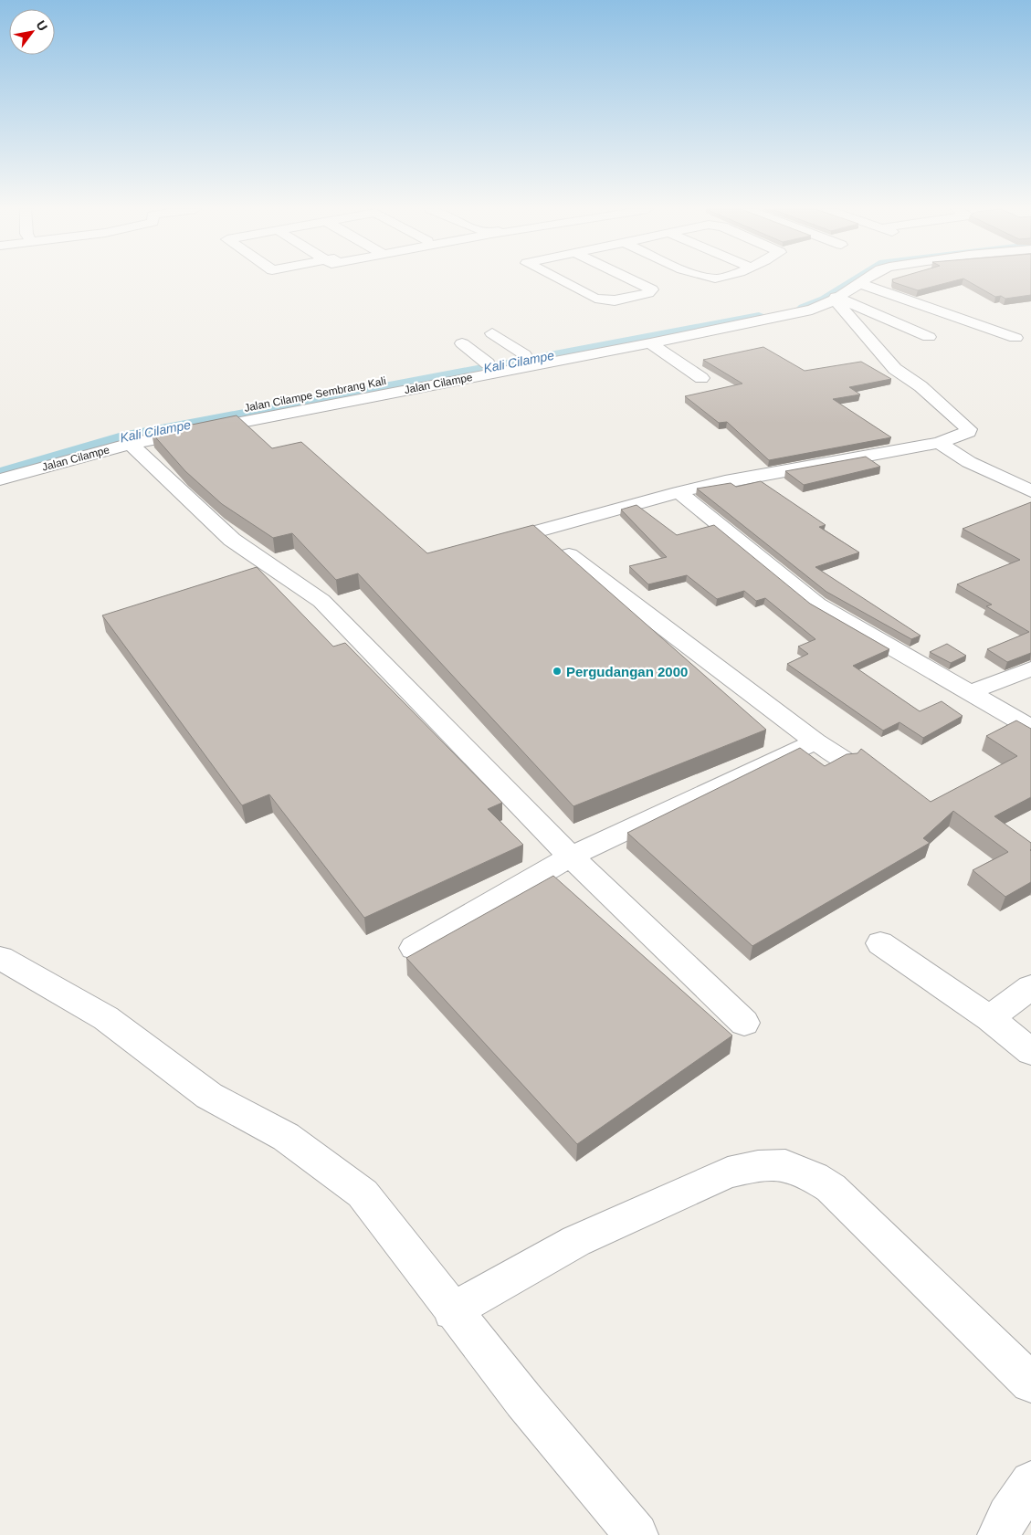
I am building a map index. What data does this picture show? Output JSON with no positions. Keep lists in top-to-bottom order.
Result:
{
  "streets": {
    "street": ["Jalan Cilampe", "Jalan Cilampe Sembrang Kali"]
  },
  "water": ["Kali Cilampe"],
  "places": ["Pergudangan 2000"],
  "north": "top right"
}
